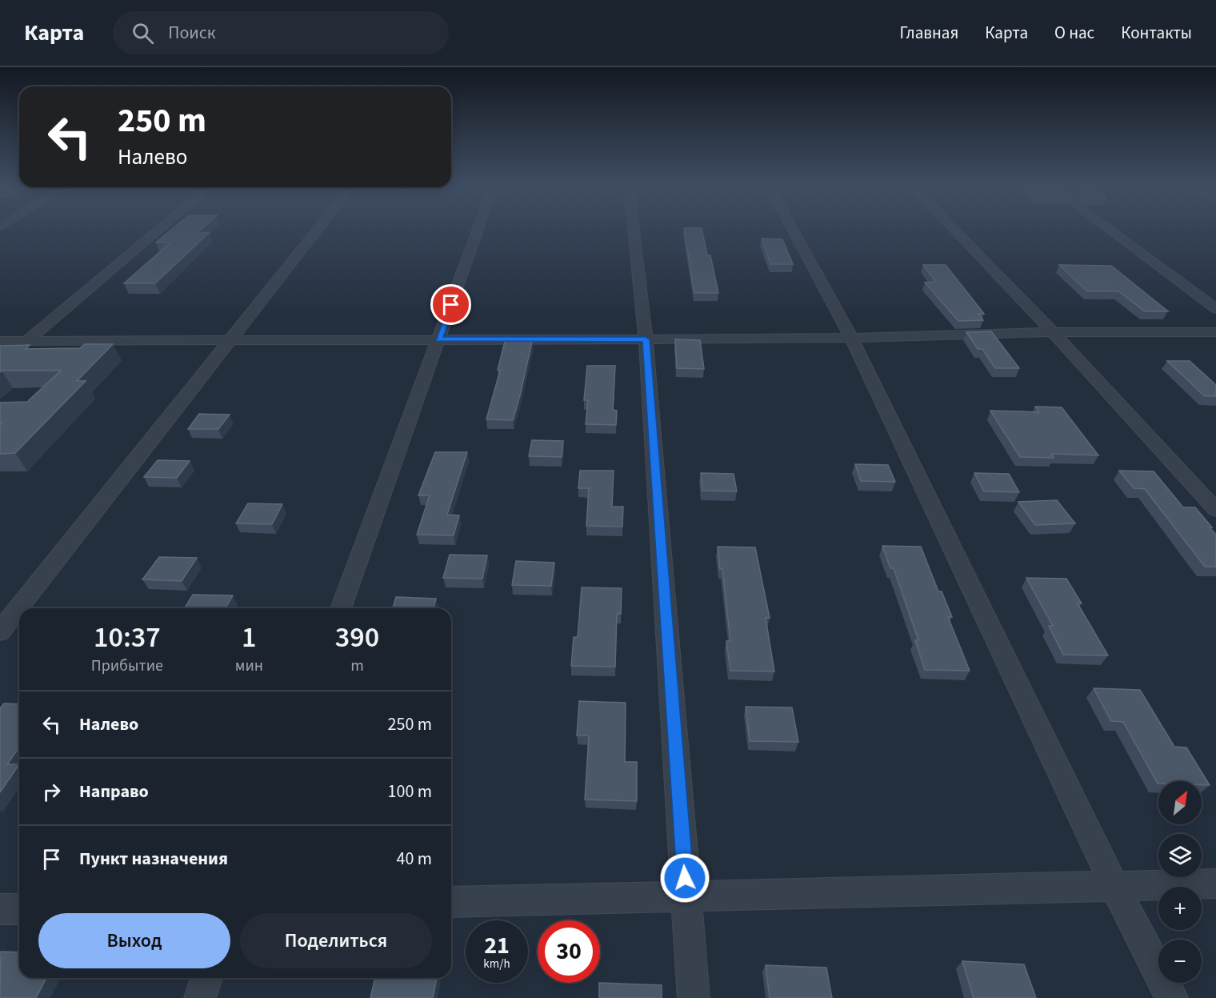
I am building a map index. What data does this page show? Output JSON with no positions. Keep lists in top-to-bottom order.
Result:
{
  "north": "top right",
  "page": {
    "header": "Карта",
    "search": "Поиск",
    "nav": [
      "Главная",
      "Карта",
      "О нас",
      "Контакты"
    ],
    "turn": ["250 m", "Налево"],
    "eta": [
      "10:37",
      "Прибытие",
      "1",
      "мин",
      "390",
      "m"
    ],
    "list": [
      {
        "name": "Налево",
        "value": "250 m"
      },
      {
        "name": "Направо",
        "value": "100 m"
      },
      {
        "name": "Пункт назначения",
        "value": "40 m"
      }
    ],
    "map_buttons": ["+", "−"],
    "buttons": ["Выход", "Поделиться"],
    "speed": "21 km/h",
    "limit": "30"
  }
}
